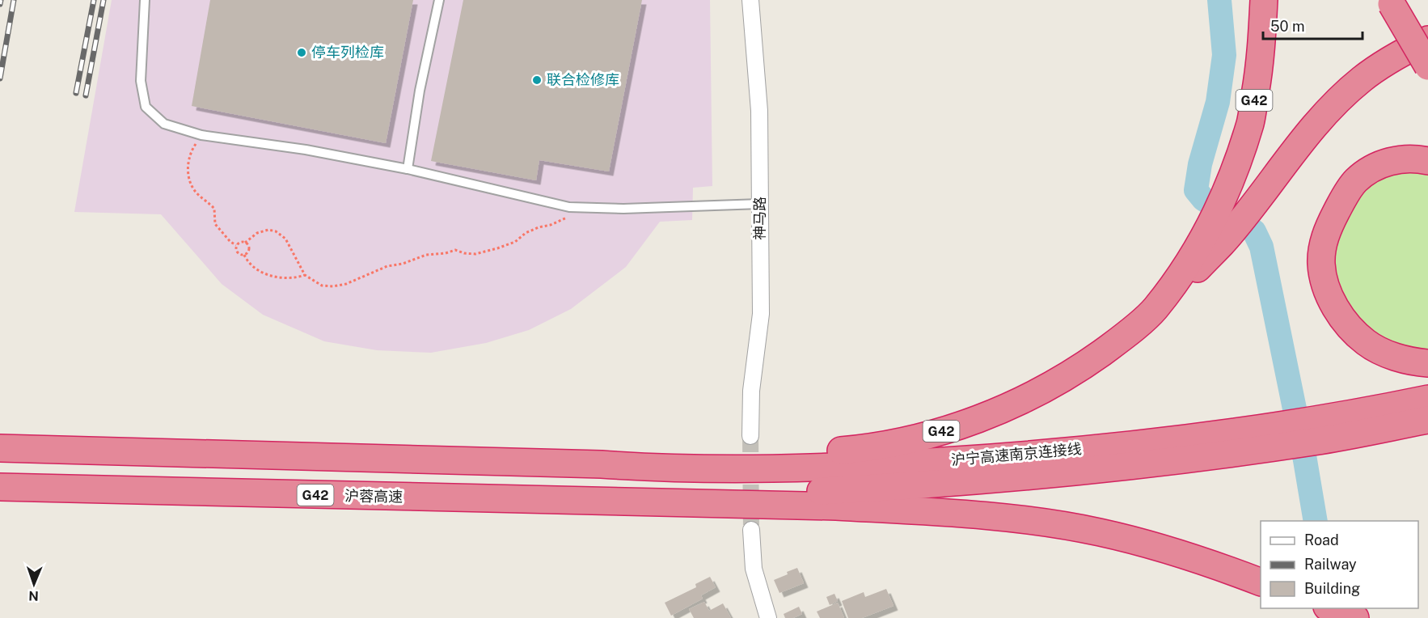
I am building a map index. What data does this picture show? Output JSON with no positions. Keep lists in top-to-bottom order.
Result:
{
  "streets": {
    "highway": ["G42", "沪宁高速南京连接线", "沪蓉高速"],
    "street": ["神马路"]
  },
  "crossings": [
    ["G42", "沪宁高速南京连接线"],
    ["G42", "沪蓉高速"],
    ["沪宁高速南京连接线", "沪蓉高速"]
  ],
  "places": ["停车列检库", "联合检修库"],
  "legend": ["Road", "Railway", "Building"],
  "scale_bar": "50 m",
  "north": "bottom"
}
